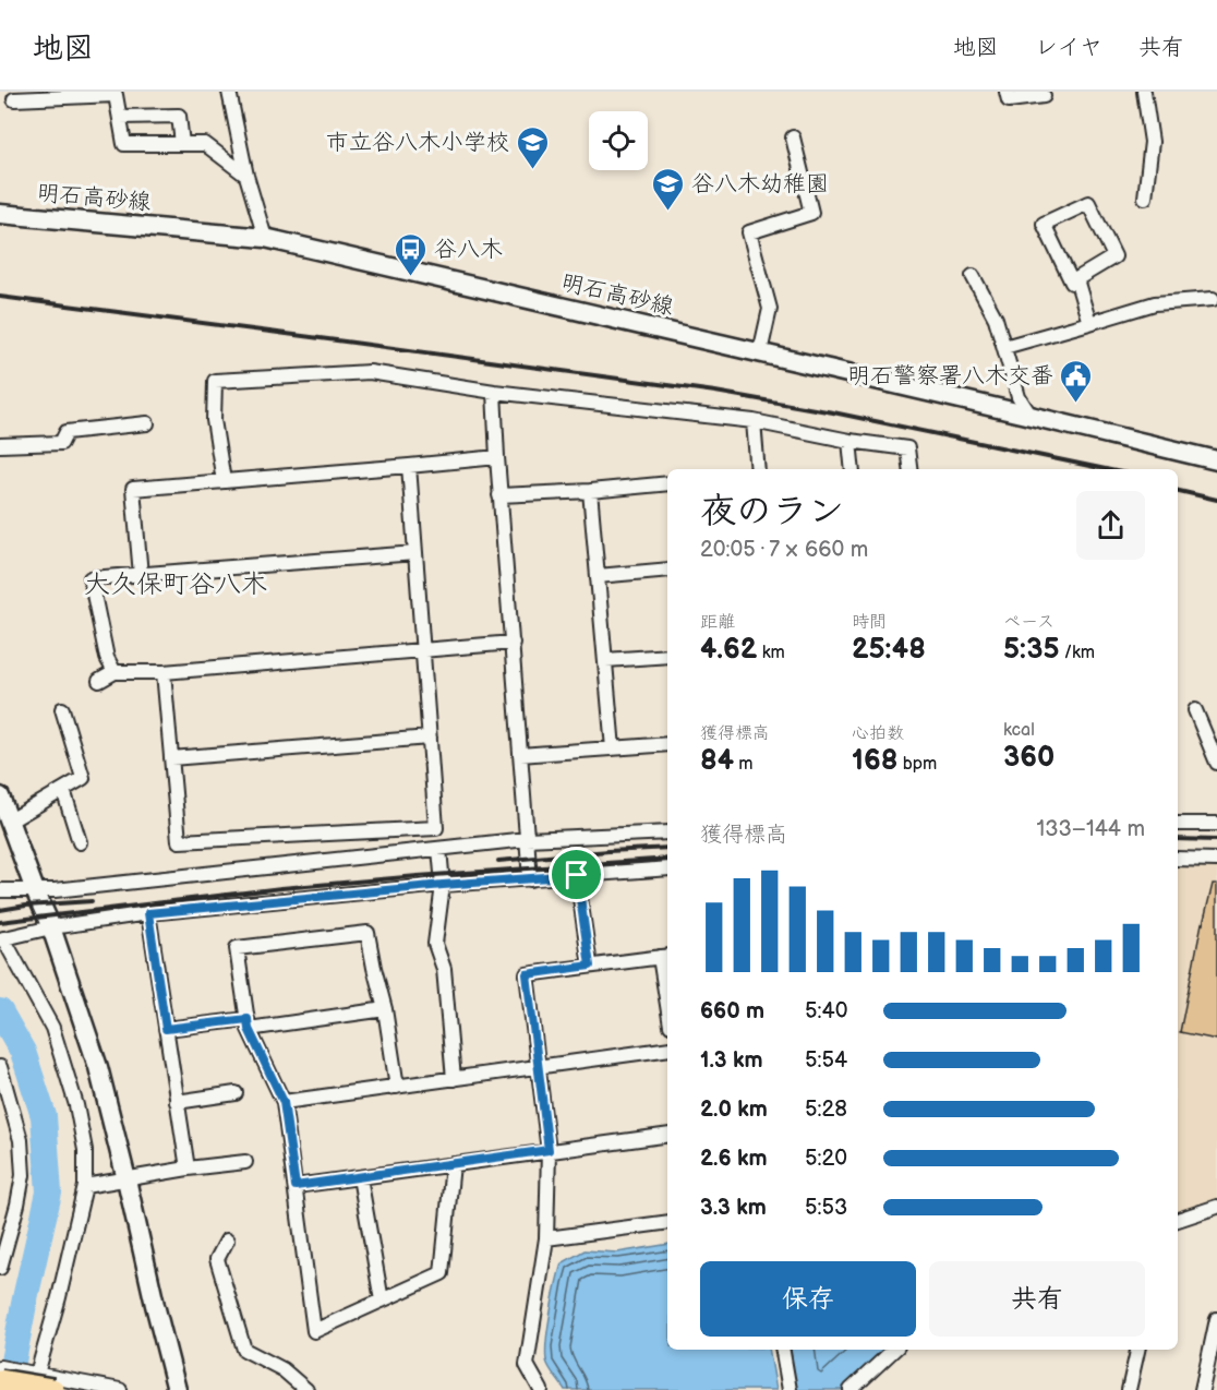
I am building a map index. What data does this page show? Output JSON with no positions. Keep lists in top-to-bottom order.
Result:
{
  "streets": {
    "main road": ["明石高砂線"]
  },
  "districts": ["大久保町谷八木"],
  "places": {
    "school or university": ["市立谷八木小学校", "谷八木幼稚園"],
    "bus stop": ["谷八木"],
    "public building": ["明石警察署八木交番"]
  },
  "page": {
    "header": "地図",
    "nav": ["地図", "レイヤ", "共有"],
    "heading": ["夜のラン", "20:05 · 7 × 660 m"],
    "stats": [
      ["距離", "4.62 km"],
      ["時間", "25:48"],
      ["ペース", "5:35 /km"],
      ["獲得標高", "84 m"],
      ["心拍数", "168 bpm"],
      ["kcal", "360"]
    ],
    "chart": ["獲得標高", "133–144 m"],
    "list": [
      {
        "name": "660 m",
        "note": "5:40"
      },
      {
        "name": "1.3 km",
        "note": "5:54"
      },
      {
        "name": "2.0 km",
        "note": "5:28"
      },
      {
        "name": "2.6 km",
        "note": "5:20"
      },
      {
        "name": "3.3 km",
        "note": "5:53"
      }
    ],
    "buttons": ["保存", "共有"]
  }
}
